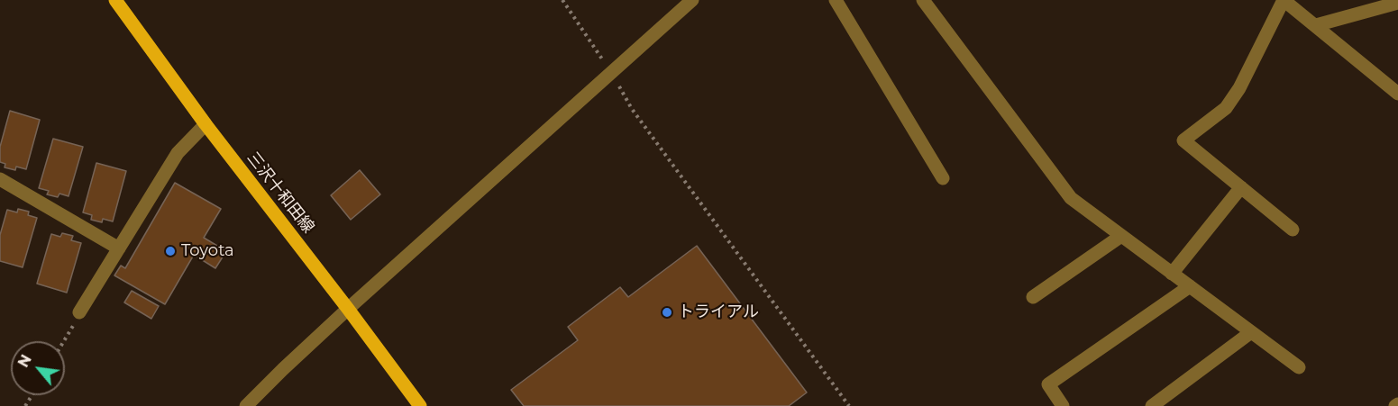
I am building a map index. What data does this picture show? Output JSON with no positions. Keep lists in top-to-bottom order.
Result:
{
  "streets": {
    "main road": ["三沢十和田線"]
  },
  "places": ["Toyota", "トライアル"],
  "north": "top left"
}
